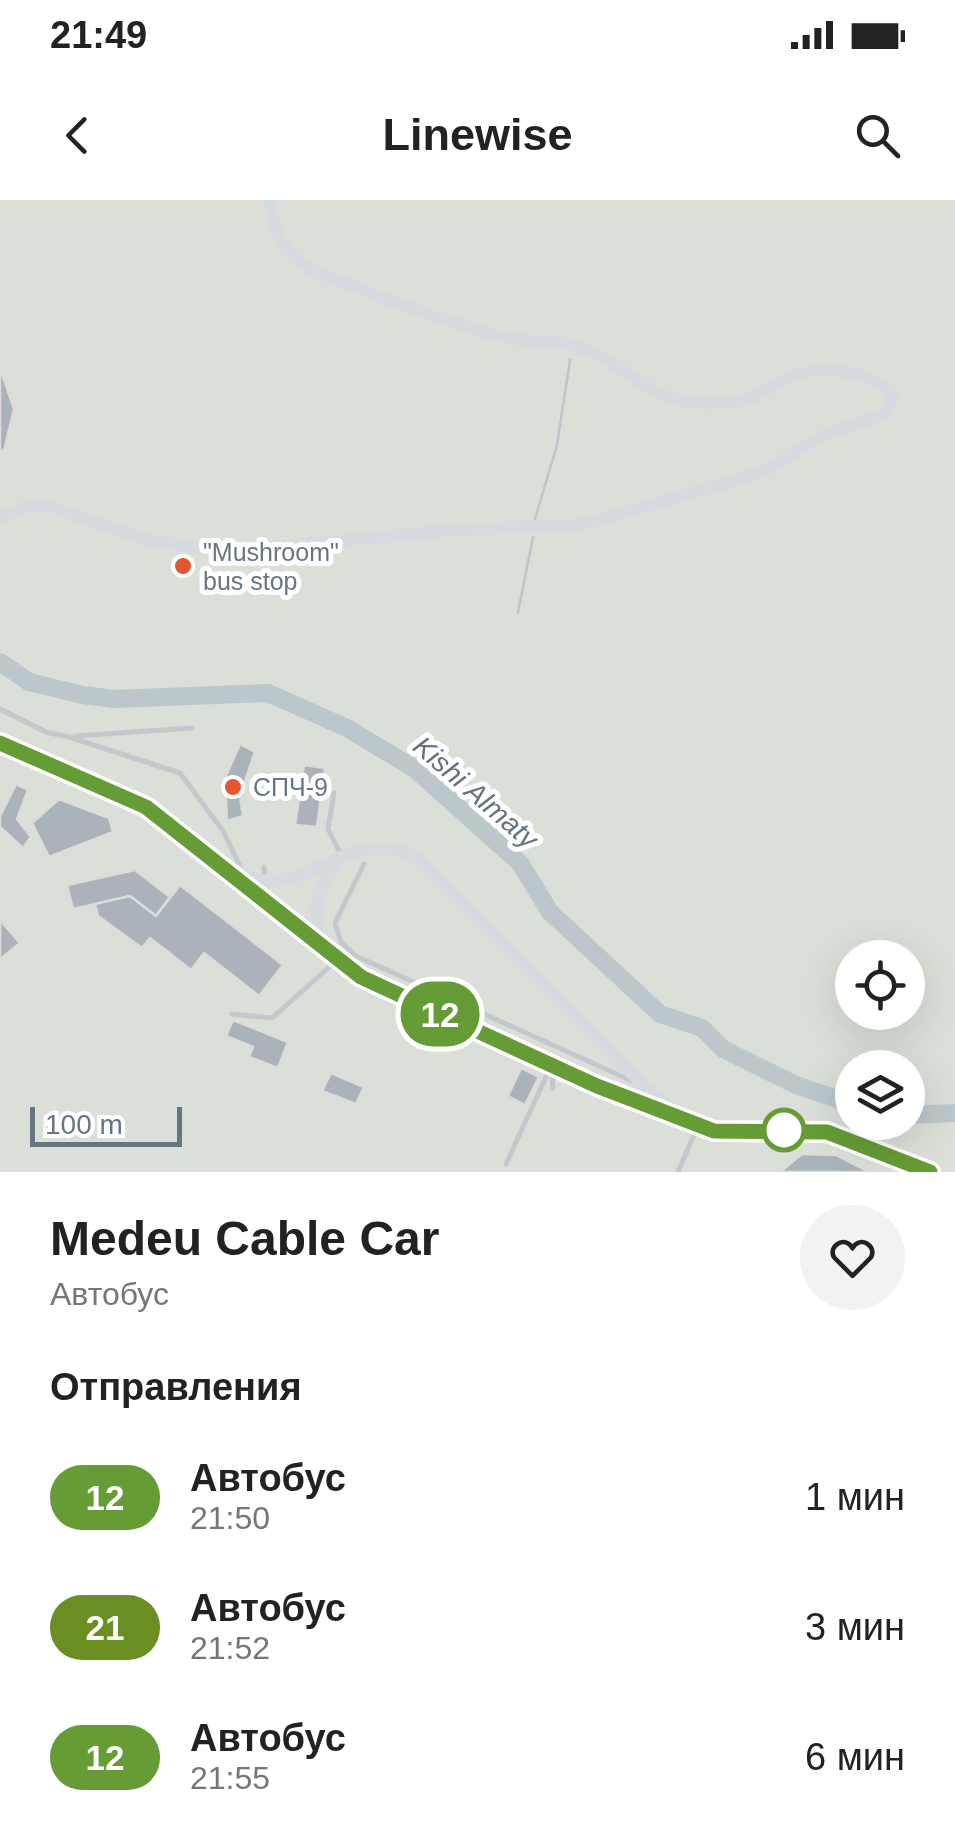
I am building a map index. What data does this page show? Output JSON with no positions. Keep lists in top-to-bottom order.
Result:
{
  "water": ["Kіshі Almaty"],
  "places": ["\"Mushroom\" bus stop", "СПЧ-9"],
  "lines": ["bus line 12"],
  "scale_bar": "100 m",
  "page": {
    "status": "21:49",
    "header": "Linewise",
    "on_map": "12",
    "scale": "100 m",
    "heading": [
      ["Medeu Cable Car", "Автобус"],
      "Отправления"
    ],
    "list": [
      {
        "mark": "12",
        "name": "Автобус",
        "note": "21:50",
        "value": "1 мин"
      },
      {
        "mark": "21",
        "name": "Автобус",
        "note": "21:52",
        "value": "3 мин"
      },
      {
        "mark": "12",
        "name": "Автобус",
        "note": "21:55",
        "value": "6 мин"
      }
    ]
  }
}
